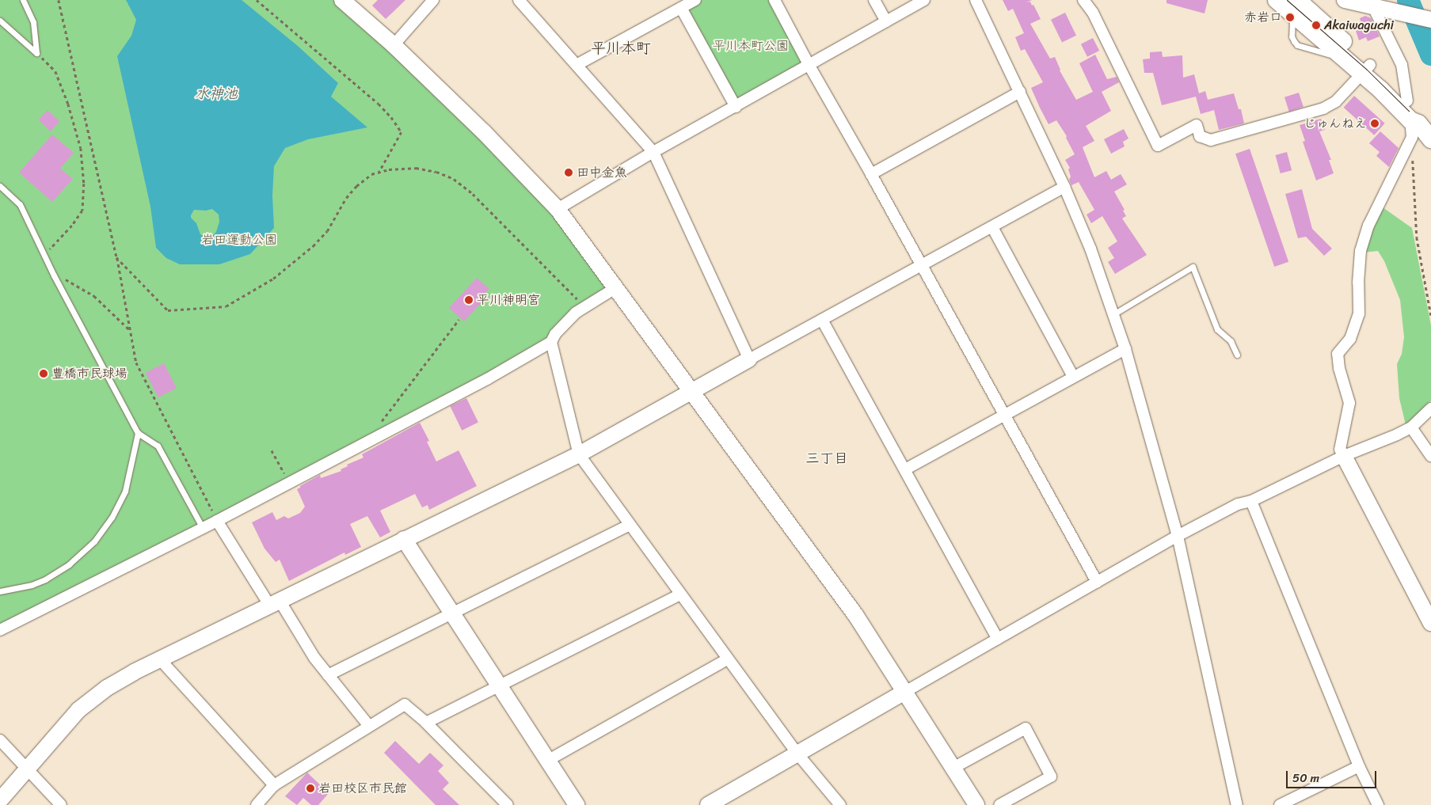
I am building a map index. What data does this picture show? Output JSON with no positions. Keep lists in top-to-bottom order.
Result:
{
  "districts": ["平川本町", "三丁目"],
  "water": ["水神池"],
  "parks": ["平川本町公園", "岩田運動公園"],
  "places": [
    "赤岩口",
    "Akaiwaguchi",
    "じゅんねえ",
    "田中金魚",
    "平川神明宮",
    "豊橋市民球場",
    "岩田校区市民館"
  ],
  "scale_bar": "50 m"
}
